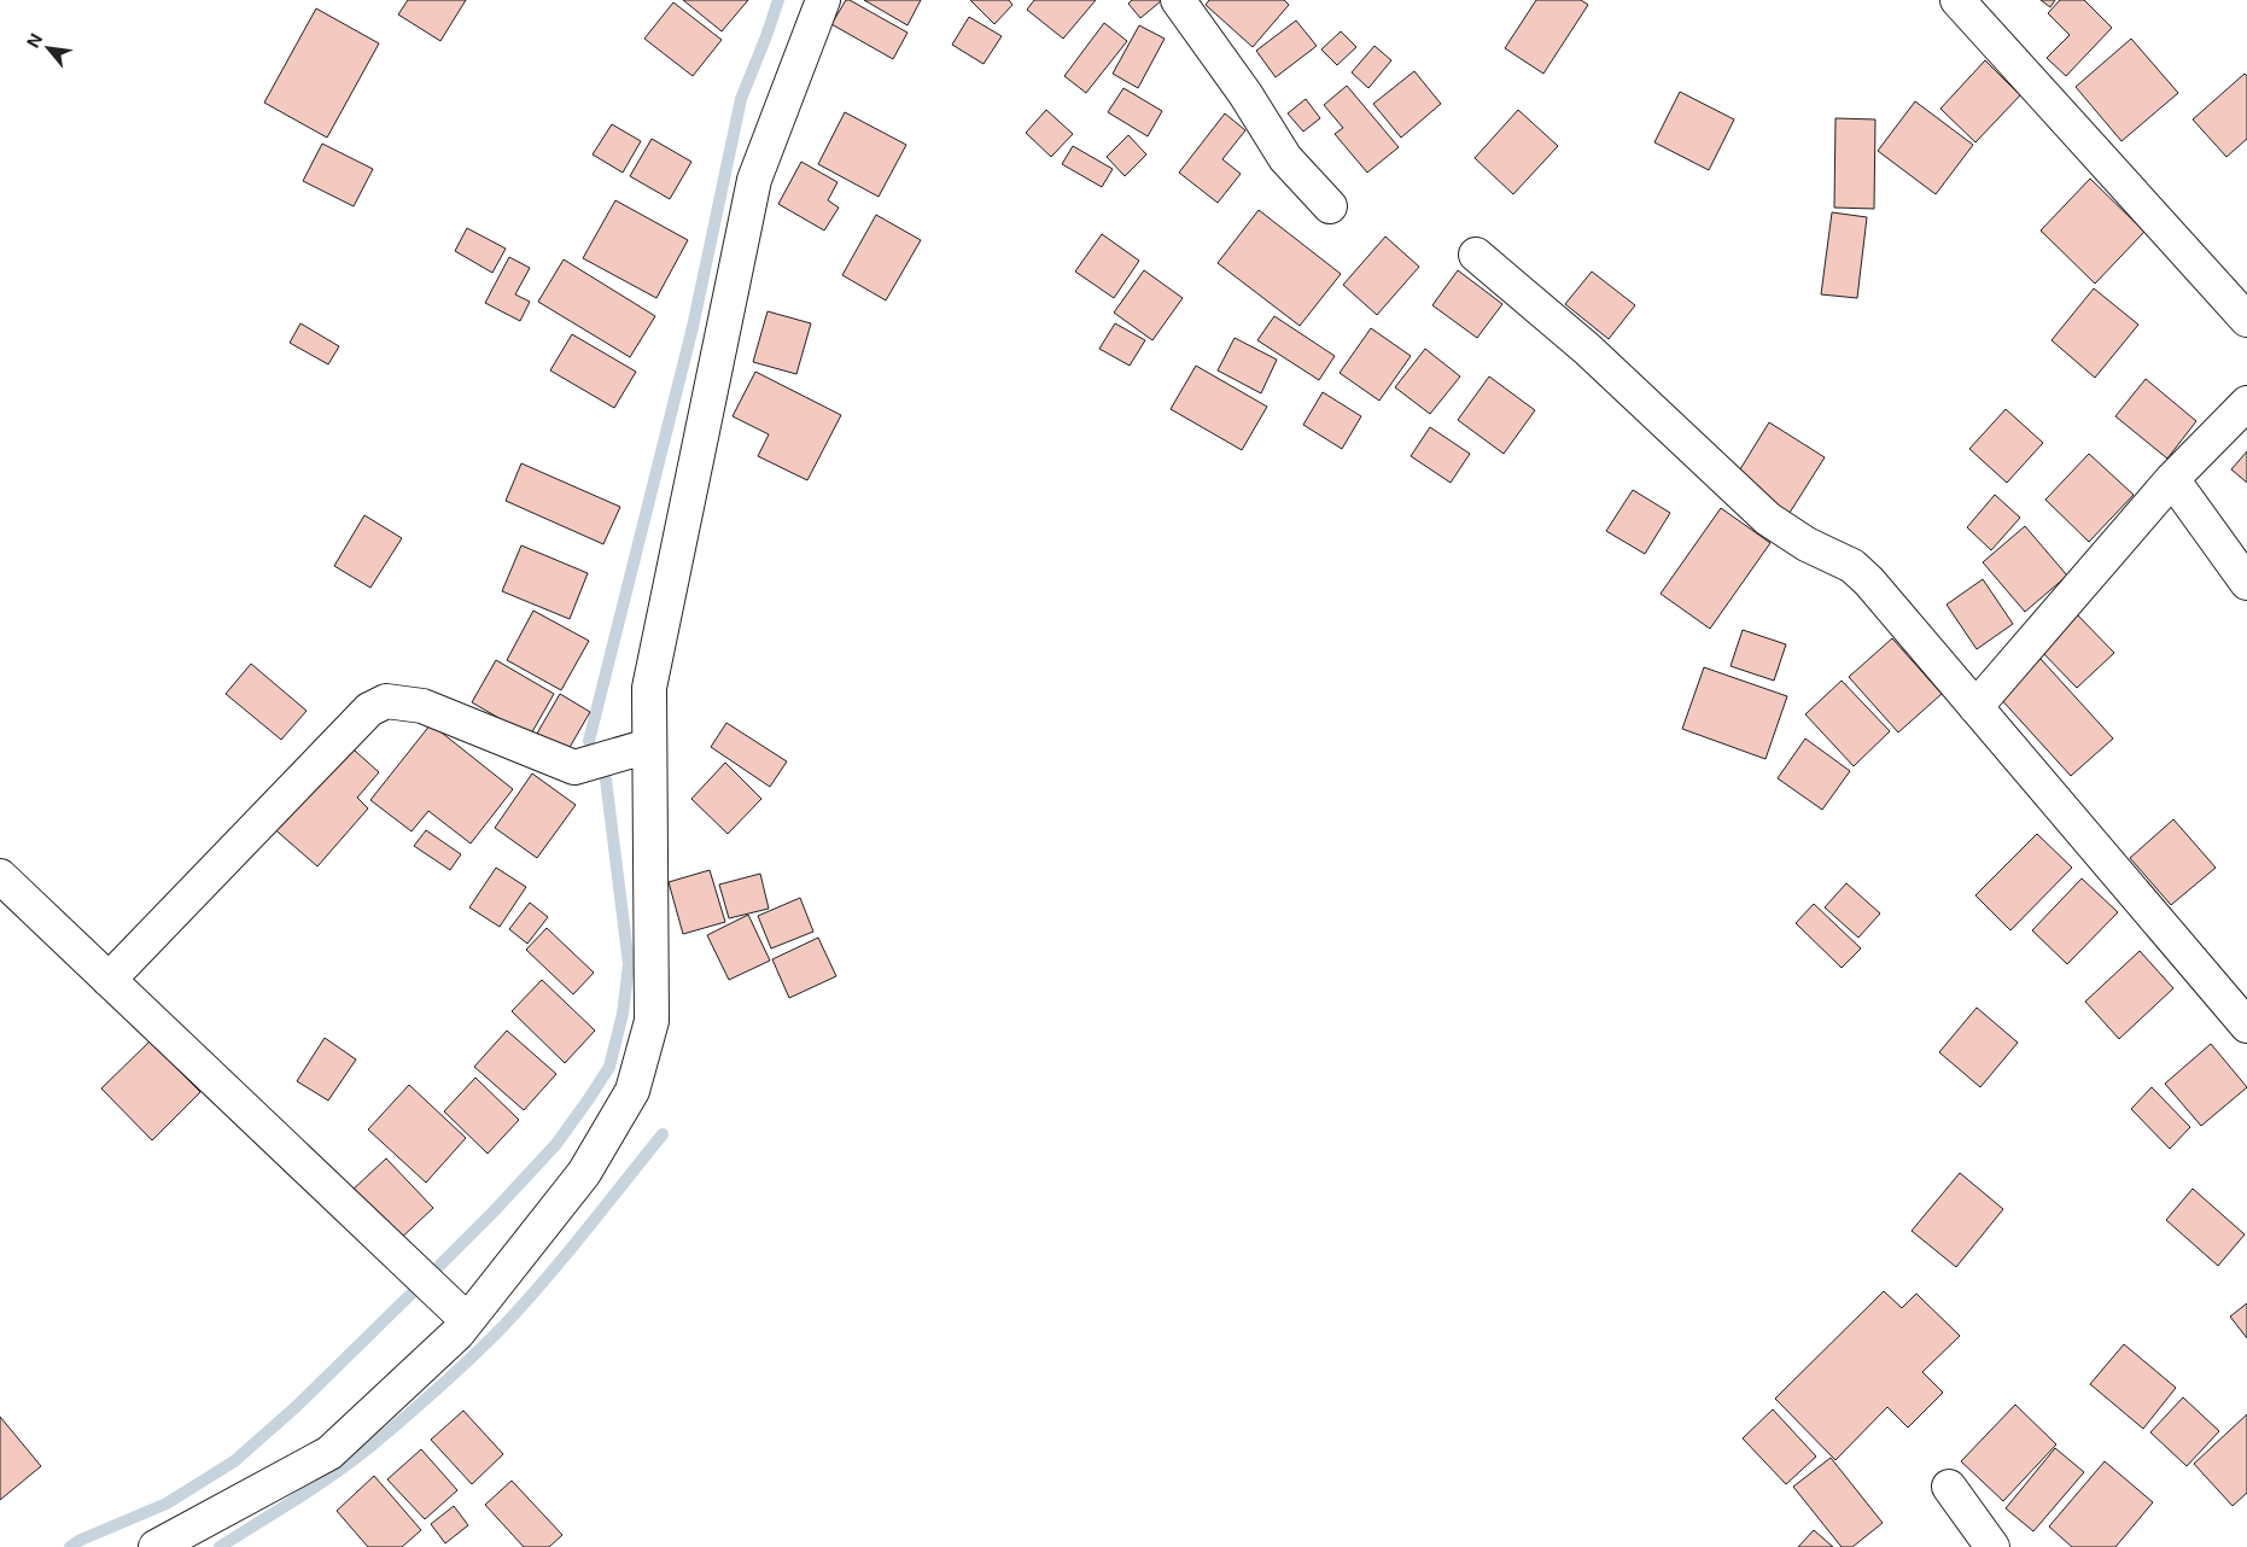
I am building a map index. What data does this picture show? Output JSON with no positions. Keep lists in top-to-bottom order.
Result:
{
  "north": "top left"
}
